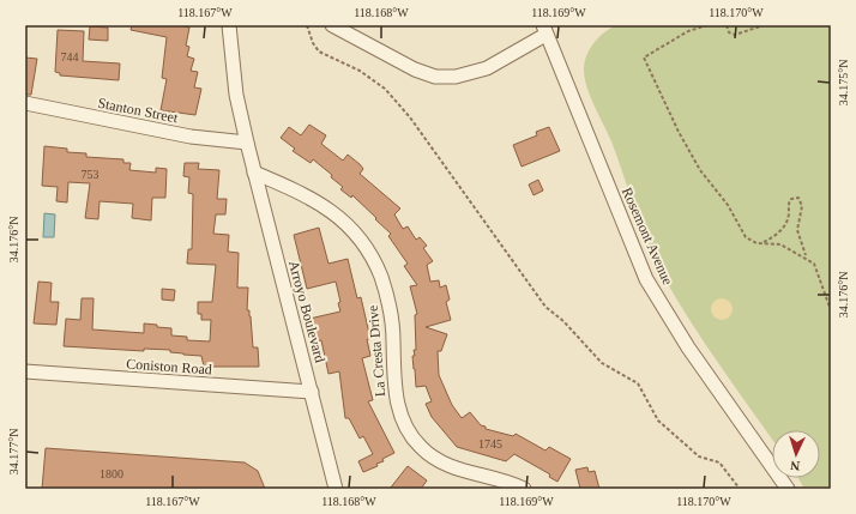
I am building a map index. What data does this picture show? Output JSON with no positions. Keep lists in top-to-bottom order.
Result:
{
  "streets": {
    "street": [
      "Stanton Street",
      "Rosemont Avenue",
      "Arroyo Boulevard",
      "La Cresta Drive",
      "Coniston Road"
    ]
  },
  "crossings": [
    ["Stanton Street", "Arroyo Boulevard"],
    ["Arroyo Boulevard", "La Cresta Drive"],
    ["Arroyo Boulevard", "Coniston Road"]
  ],
  "house_numbers": [
    "744",
    "753",
    "1745",
    "1800"
  ],
  "north": "bottom",
  "coordinates": [
    "118.167°W",
    "118.168°W",
    "118.169°W",
    "118.170°W",
    "34.175°N",
    "34.176°N",
    "34.177°N"
  ]
}
